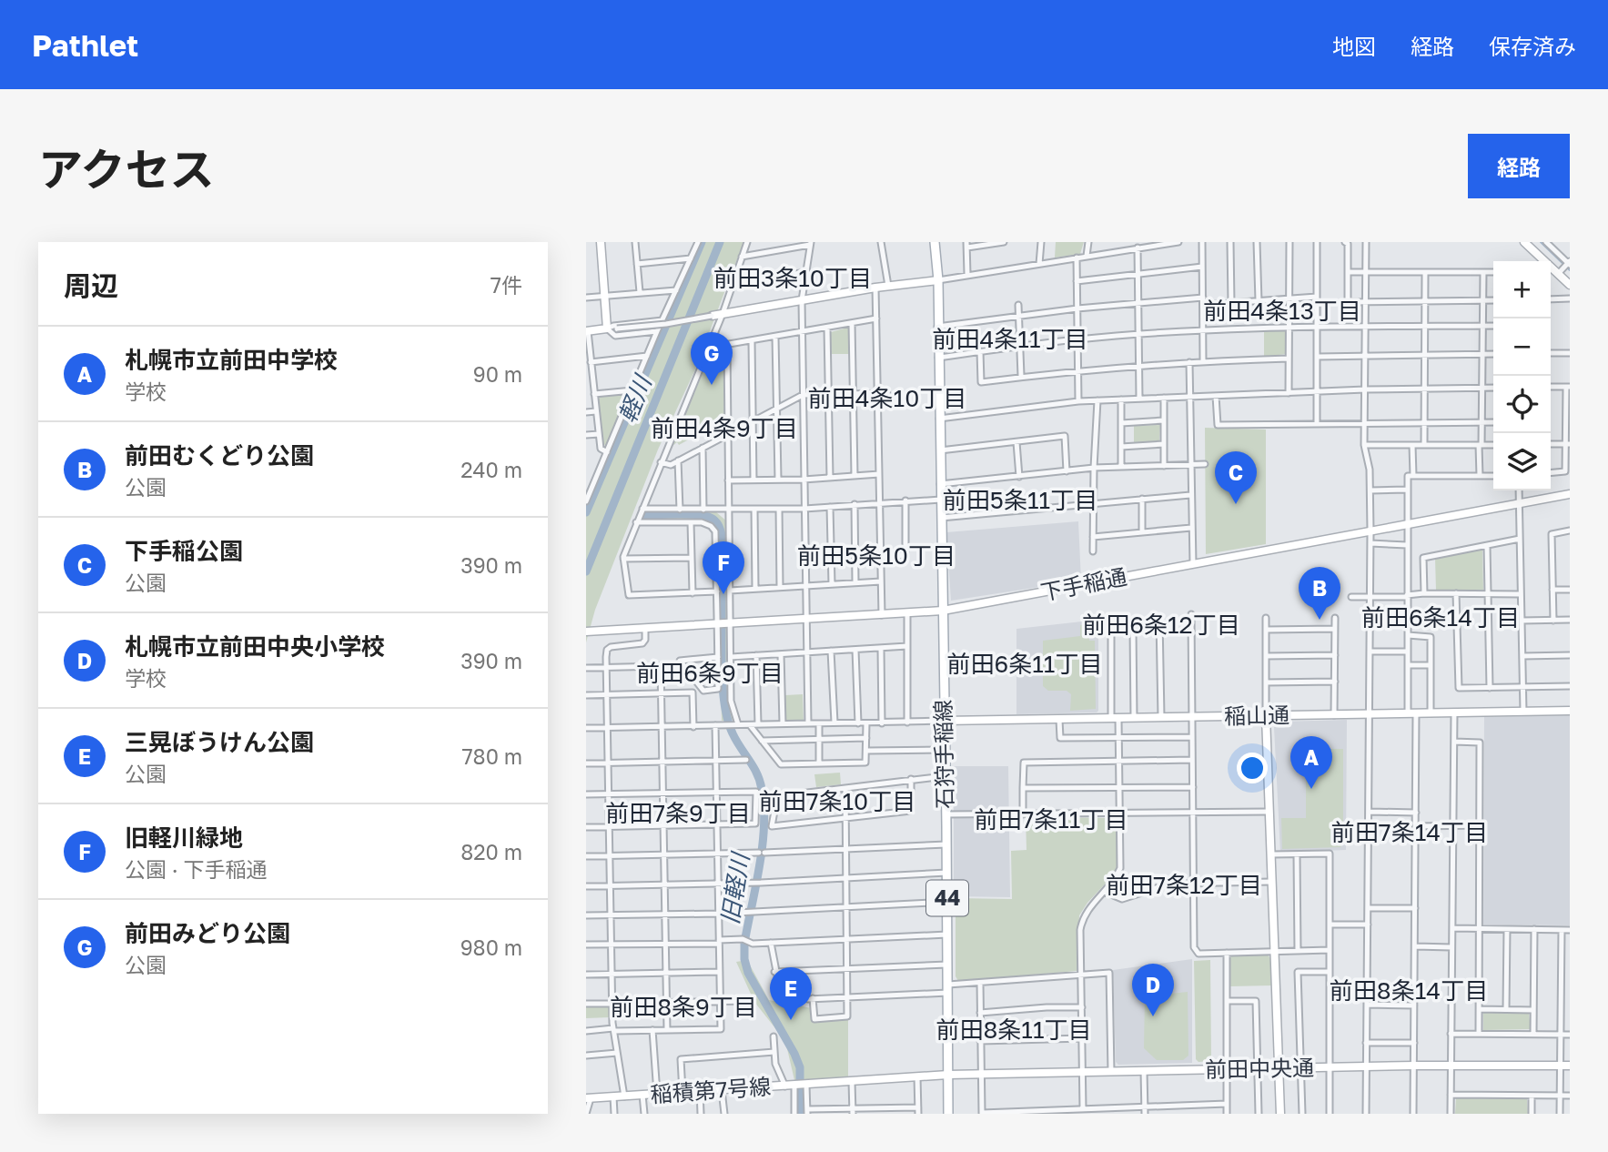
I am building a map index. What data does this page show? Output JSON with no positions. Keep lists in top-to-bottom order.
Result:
{
  "streets": {
    "main road": ["石狩手稲線", "44"],
    "street": [
      "下手稲通",
      "稲山通",
      "前田中央通",
      "稲積第7号線"
    ]
  },
  "crossings": [
    ["下手稲通", "石狩手稲線"],
    ["稲山通", "石狩手稲線"],
    ["石狩手稲線", "前田中央通"],
    ["石狩手稲線", "稲積第7号線"],
    ["前田中央通", "稲積第7号線"]
  ],
  "districts": [
    "前田3条10丁目",
    "前田4条13丁目",
    "前田4条11丁目",
    "前田4条10丁目",
    "前田4条9丁目",
    "前田5条11丁目",
    "前田5条10丁目",
    "前田6条14丁目",
    "前田6条12丁目",
    "前田6条11丁目",
    "前田6条9丁目",
    "前田7条10丁目",
    "前田7条9丁目",
    "前田7条11丁目",
    "前田7条14丁目",
    "前田7条12丁目",
    "前田8条14丁目",
    "前田8条9丁目",
    "前田8条11丁目"
  ],
  "water": ["軽川", "旧軽川"],
  "page": {
    "header": "Pathlet",
    "nav": ["地図", "経路", "保存済み"],
    "title": "アクセス",
    "buttons": "経路",
    "heading": ["周辺", "7件"],
    "map_buttons": ["+", "−"],
    "list": [
      {
        "mark": "A",
        "name": "札幌市立前田中学校",
        "note": "学校",
        "value": "90 m"
      },
      {
        "mark": "B",
        "name": "前田むくどり公園",
        "note": "公園",
        "value": "240 m"
      },
      {
        "mark": "C",
        "name": "下手稲公園",
        "note": "公園",
        "value": "390 m"
      },
      {
        "mark": "D",
        "name": "札幌市立前田中央小学校",
        "note": "学校",
        "value": "390 m"
      },
      {
        "mark": "E",
        "name": "三晃ぼうけん公園",
        "note": "公園",
        "value": "780 m"
      },
      {
        "mark": "F",
        "name": "旧軽川緑地",
        "note": "公園 · 下手稲通",
        "value": "820 m"
      },
      {
        "mark": "G",
        "name": "前田みどり公園",
        "note": "公園",
        "value": "980 m"
      }
    ],
    "pins": [
      "G",
      "C",
      "F",
      "B",
      "A",
      "D",
      "E"
    ]
  }
}
